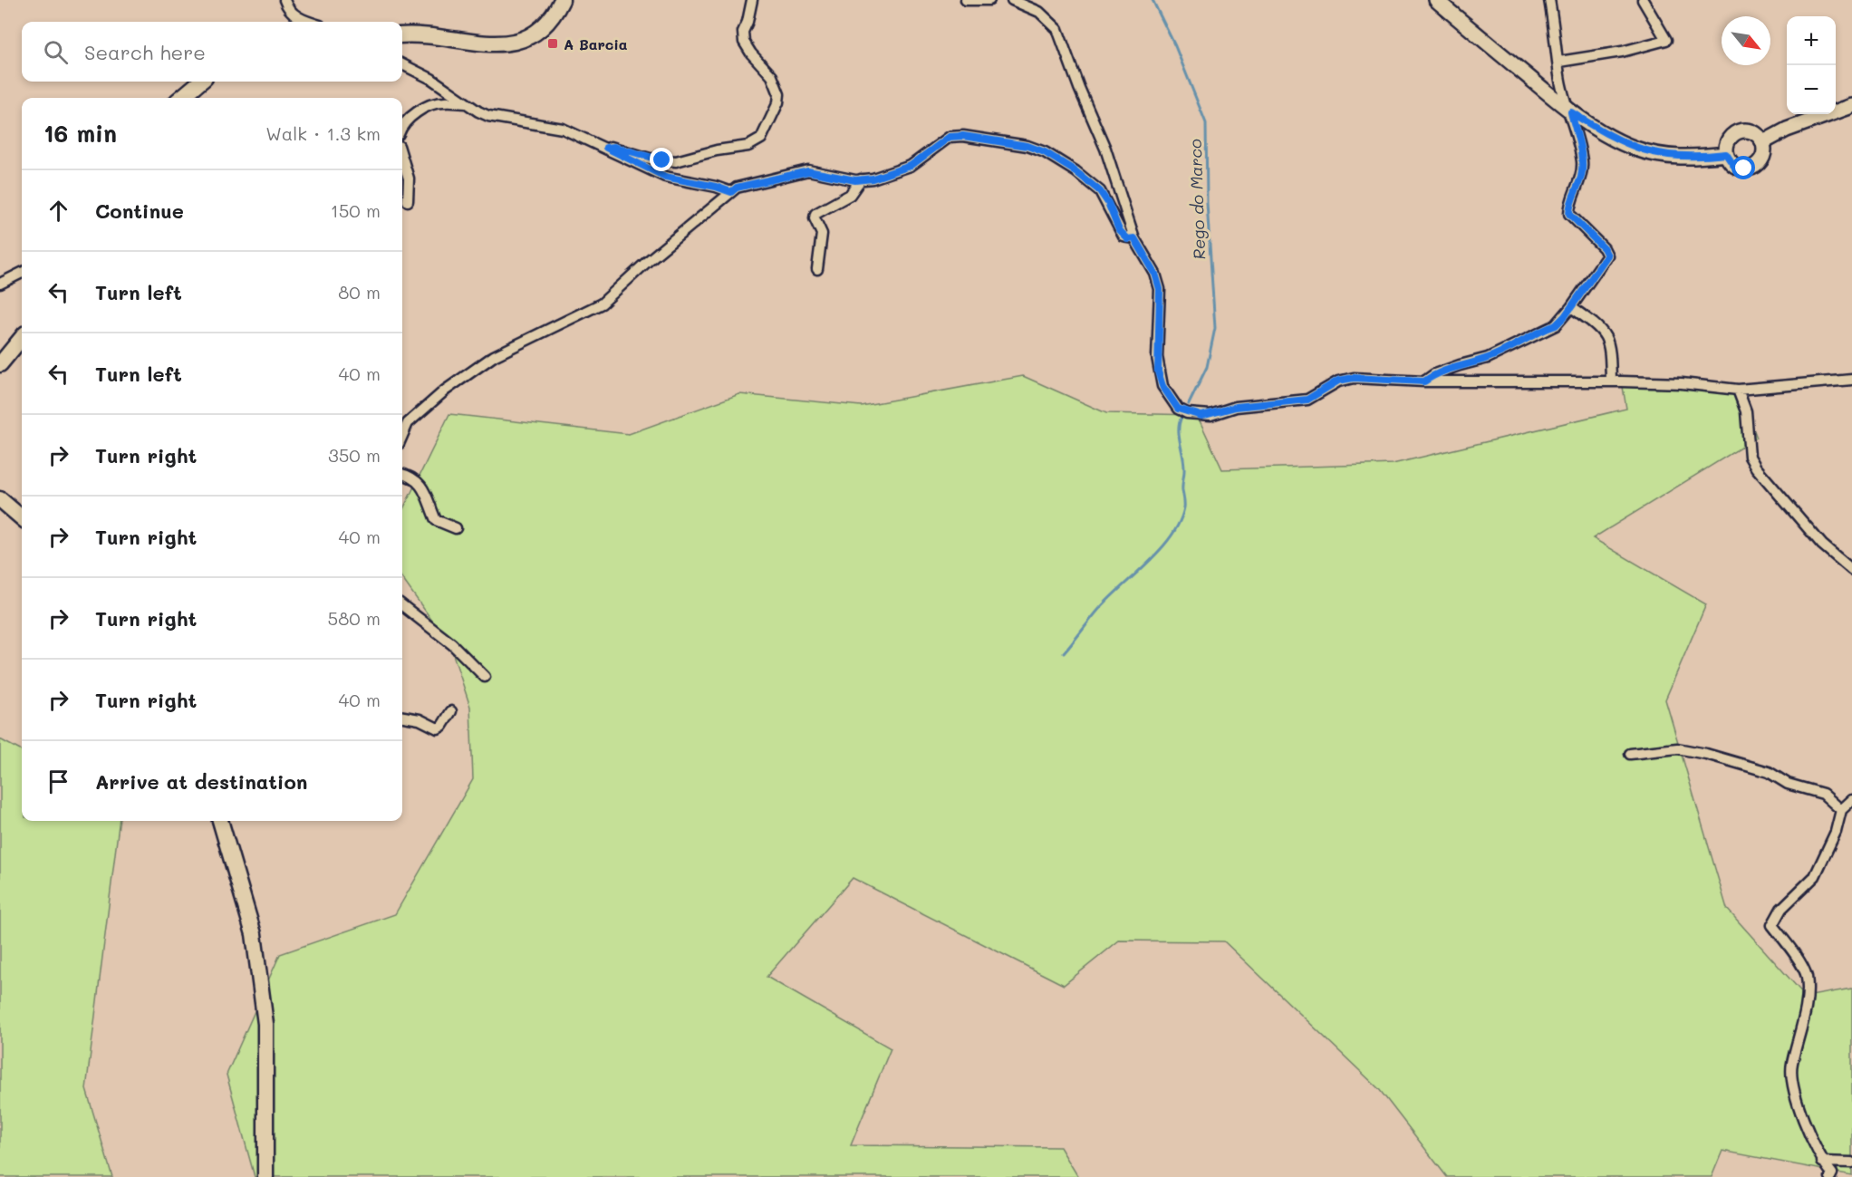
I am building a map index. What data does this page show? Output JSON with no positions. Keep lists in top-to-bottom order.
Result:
{
  "water": ["Rego do Marco"],
  "places": {
    "transit": ["A Barcia"]
  },
  "north": "bottom right",
  "page": {
    "map_buttons": ["+", "−"],
    "search": "Search here",
    "heading": ["16 min", "Walk · 1.3 km"],
    "list": [
      ["Continue", "150 m"],
      ["Turn left", "80 m"],
      ["Turn left", "40 m"],
      ["Turn right", "350 m"],
      ["Turn right", "40 m"],
      ["Turn right", "580 m"],
      ["Turn right", "40 m"],
      "Arrive at destination"
    ]
  }
}
